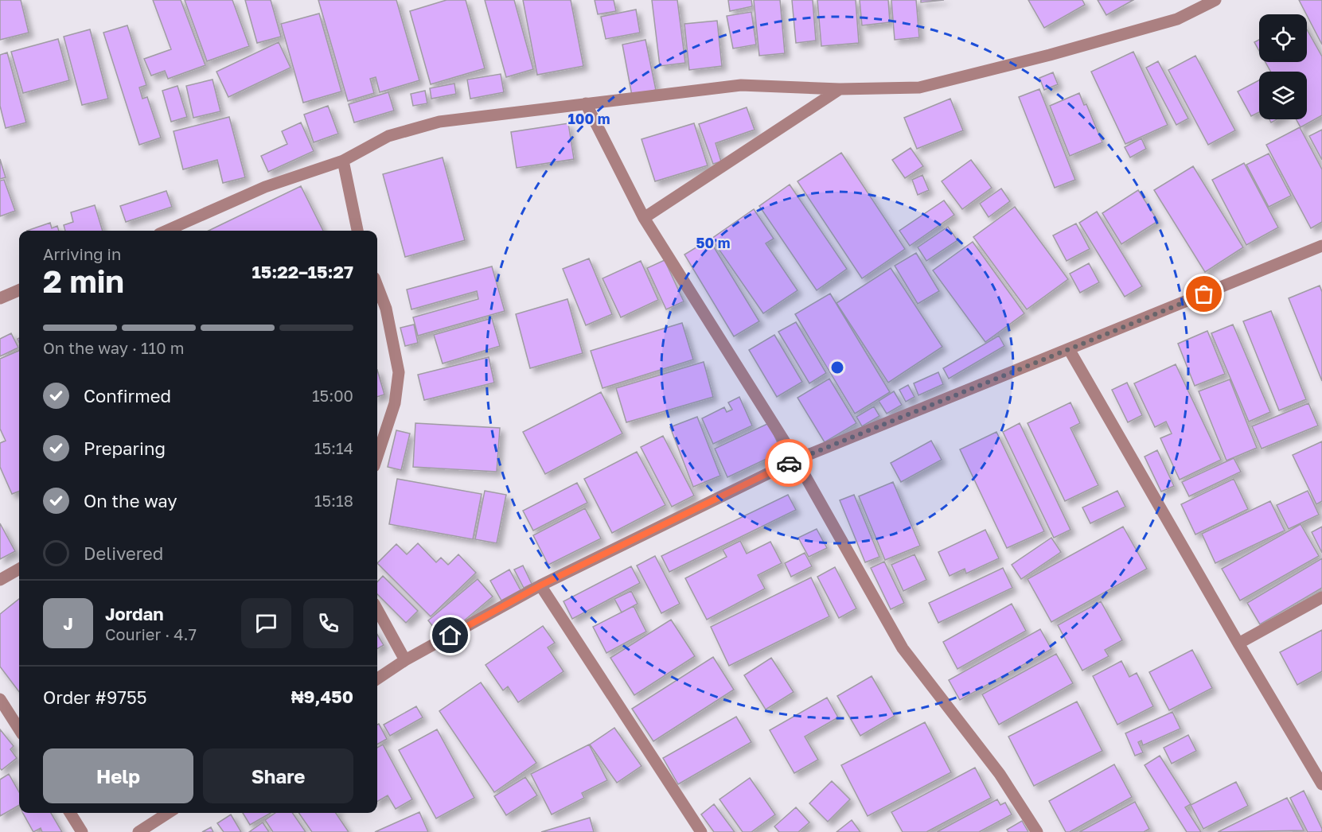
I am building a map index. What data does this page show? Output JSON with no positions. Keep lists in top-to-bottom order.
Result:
{
  "page": {
    "heading": ["2 min", "Arriving in", "15:22–15:27"],
    "panel": [
      "Jordan",
      "Courier · 4.7",
      "Order #9755",
      "₦9,450"
    ],
    "bar": "On the way · 110 m",
    "list": [
      ["Confirmed", "15:00"],
      ["Preparing", "15:14"],
      ["On the way", "15:18"],
      "Delivered"
    ],
    "round": "J",
    "buttons": ["Help", "Share"]
  },
  "rings": ["100 m", "50 m"]
}
